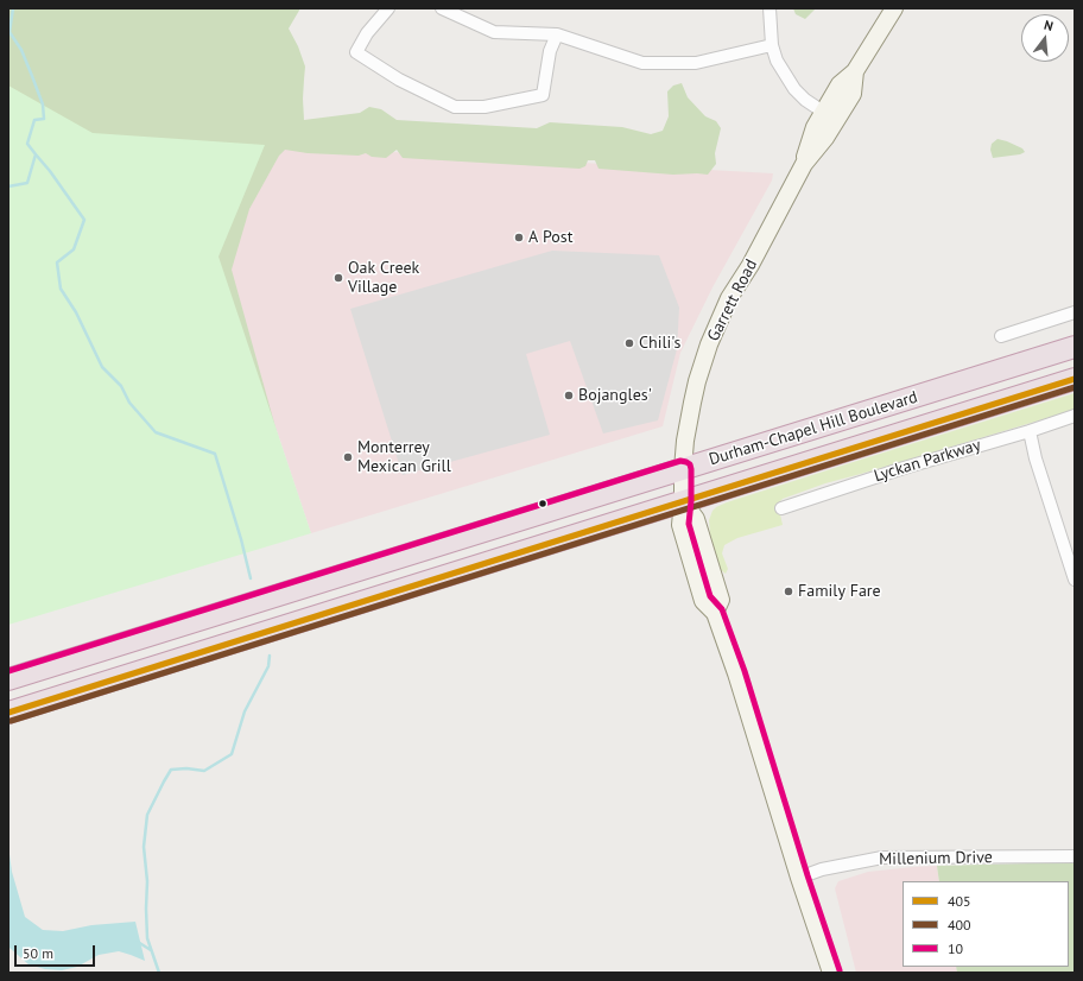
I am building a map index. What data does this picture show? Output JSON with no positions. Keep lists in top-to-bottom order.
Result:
{
  "streets": {
    "highway": ["Durham-Chapel Hill Boulevard"],
    "street": ["Garrett Road", "Lyckan Parkway", "Millenium Drive"]
  },
  "crossings": [
    ["Garrett Road", "Durham-Chapel Hill Boulevard"]
  ],
  "places": [
    "A Post",
    "Oak Creek Village",
    "Chili's",
    "Bojangles'",
    "Monterrey Mexican Grill",
    "Family Fare"
  ],
  "lines": ["transit line 405", "transit line 400", "transit line 10"],
  "legend": ["405", "400", "10"],
  "scale_bar": "50 m",
  "north": "top"
}
